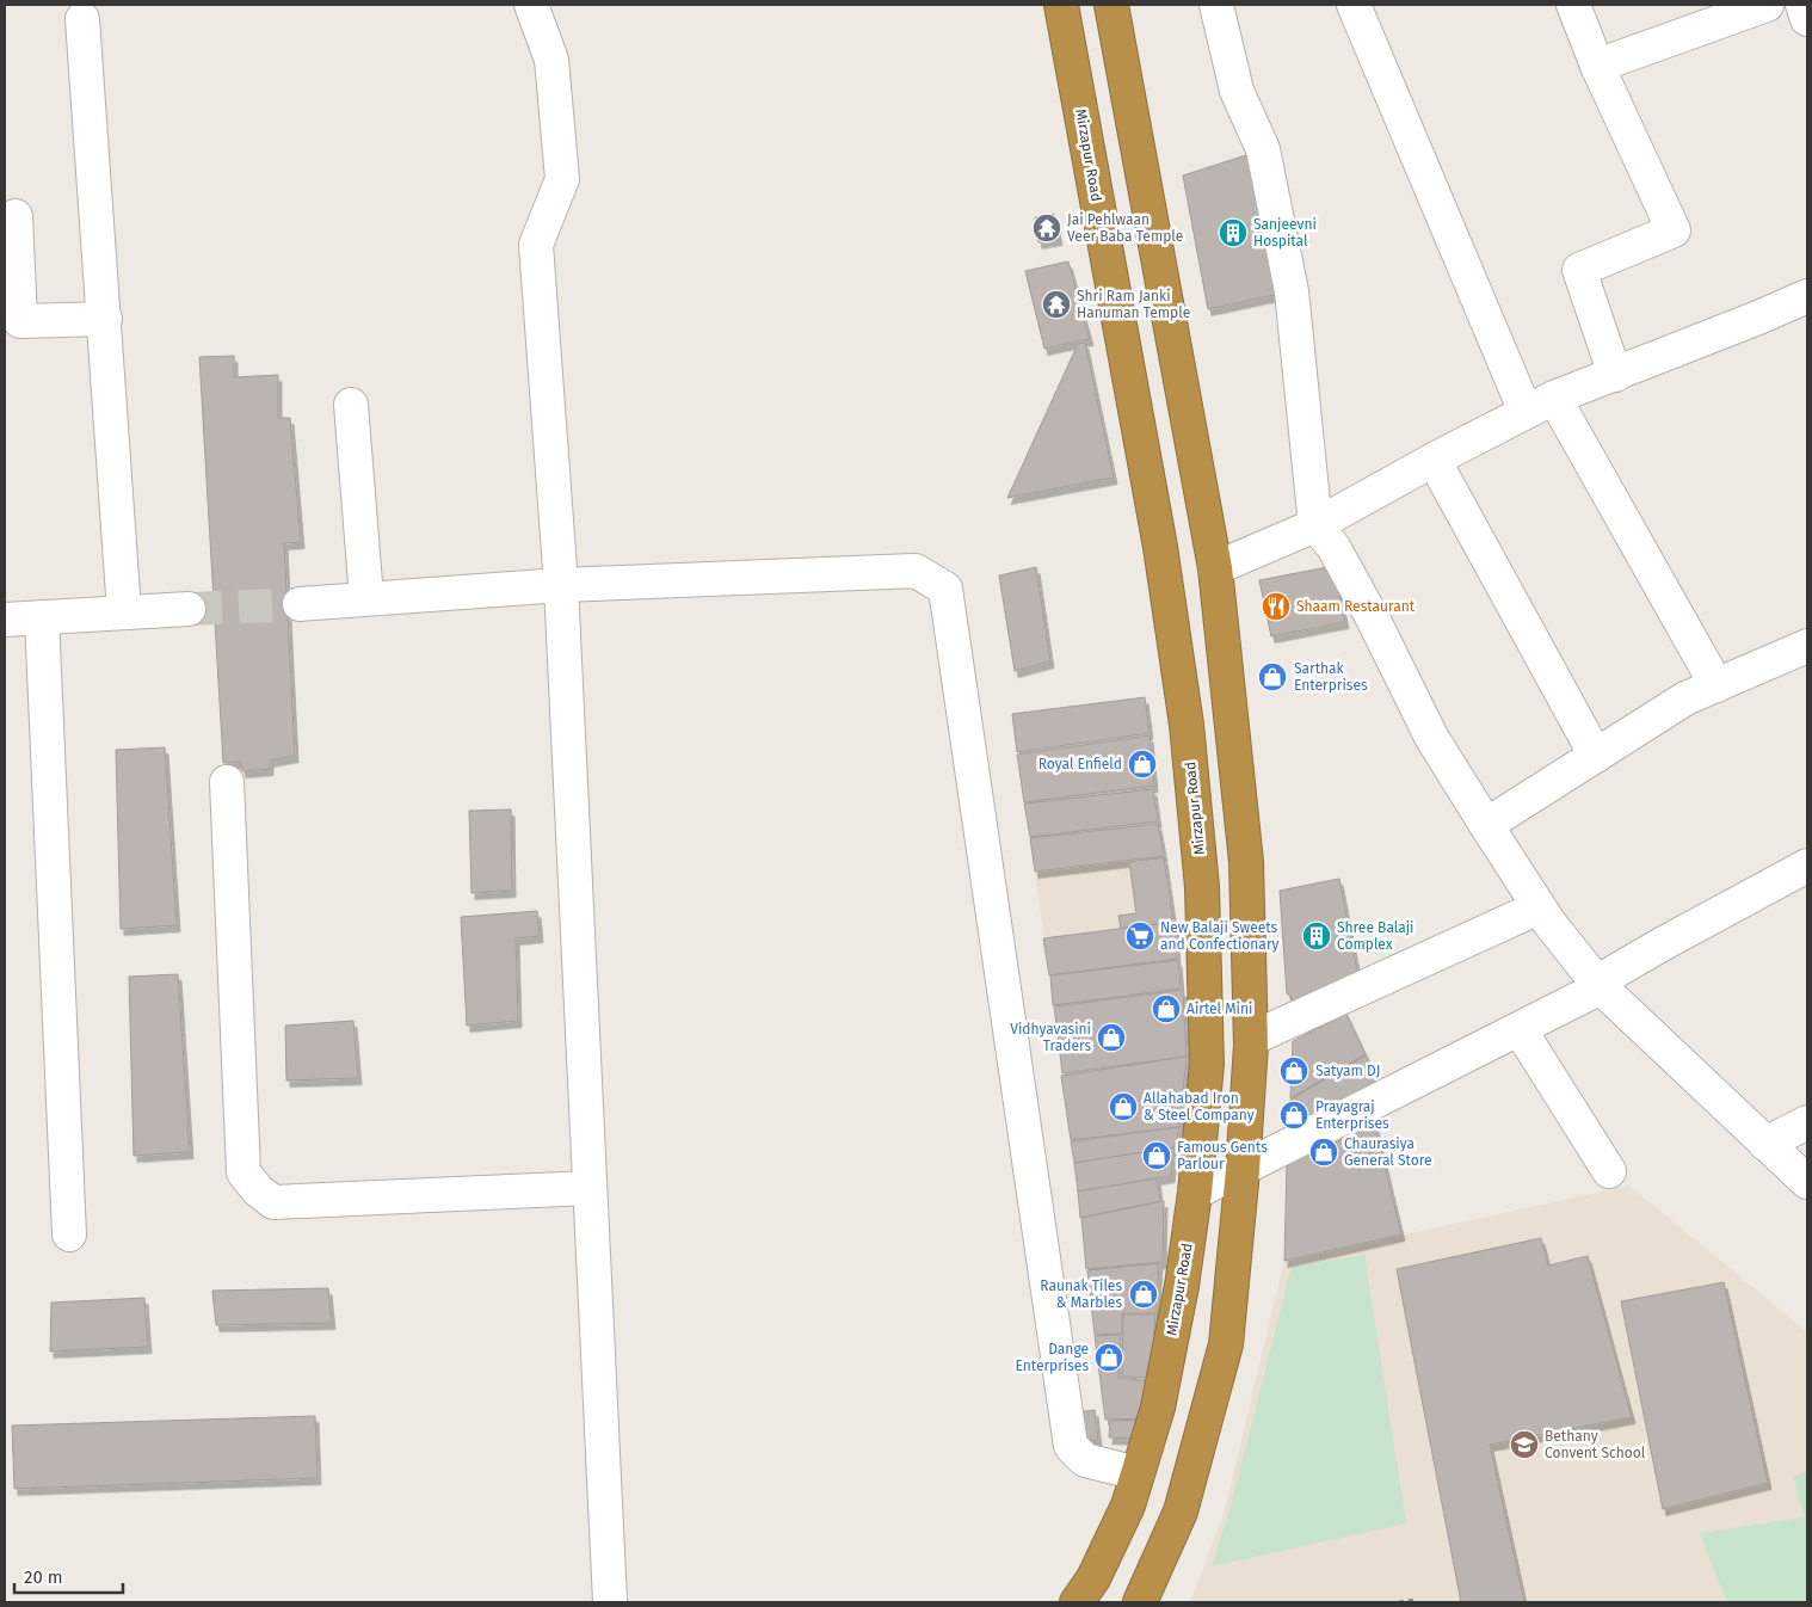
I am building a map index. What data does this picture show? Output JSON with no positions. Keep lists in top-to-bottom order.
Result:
{
  "streets": {
    "highway": ["Mirzapur Road"]
  },
  "places": {
    "temple": ["Jai Pehlwaan Veer Baba Temple", "Shri Ram Janki Hanuman Temple"],
    "building": ["Sanjeevni Hospital", "Shree Balaji Complex"],
    "restaurant": ["Shaam Restaurant"],
    "shop": [
      "Sarthak Enterprises",
      "Royal Enfield",
      "Airtel Mini",
      "Vidhyavasini Traders",
      "Satyam DJ",
      "Allahabad Iron & Steel Company",
      "Prayagraj Enterprises",
      "Chaurasiya General Store",
      "Famous Gents Parlour",
      "Raunak Tiles & Marbles",
      "Dange Enterprises"
    ],
    "supermarket": ["New Balaji Sweets and Confectionary"],
    "school or university": ["Bethany Convent School"]
  },
  "scale_bar": "20 m"
}
